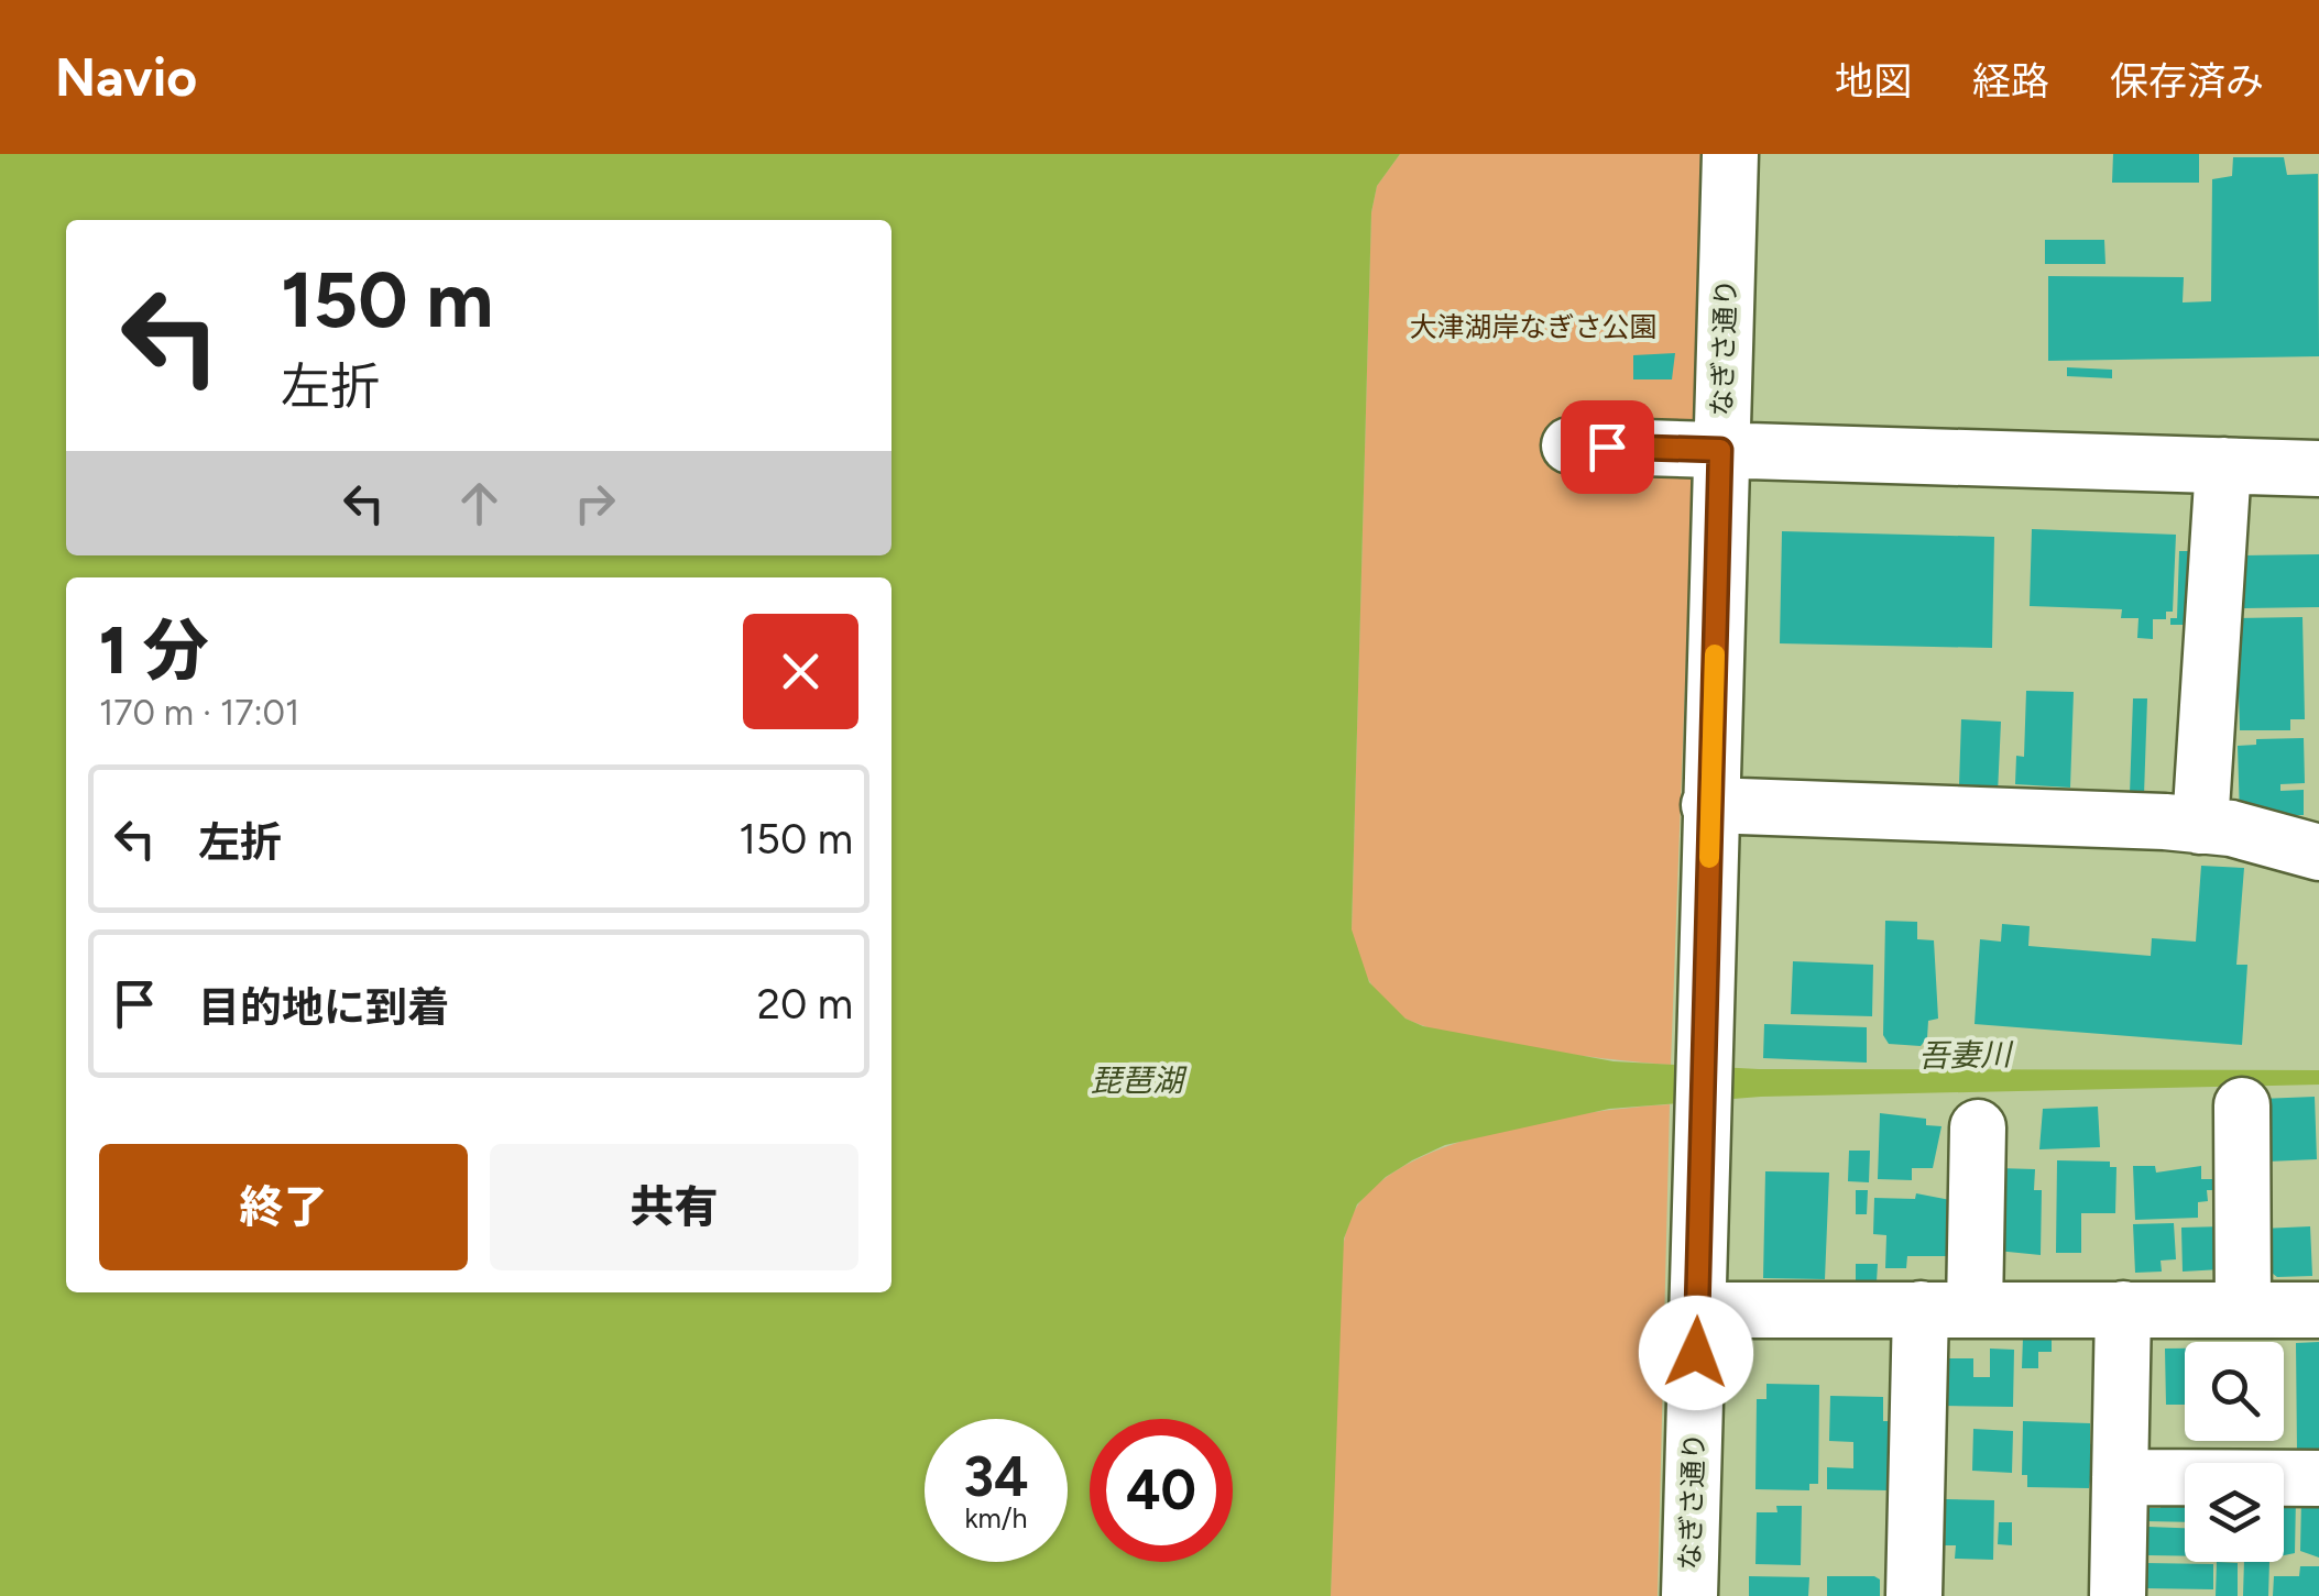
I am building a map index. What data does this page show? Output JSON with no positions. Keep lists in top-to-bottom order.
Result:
{
  "streets": {
    "street": ["なぎさ通り"]
  },
  "water": ["吾妻川", "琵琶湖"],
  "parks": ["大津湖岸なぎさ公園"],
  "page": {
    "header": "Navio",
    "nav": ["地図", "経路", "保存済み"],
    "turn": ["150 m", "左折"],
    "heading": ["1 分", "170 m · 17:01"],
    "list": [
      {
        "name": "左折",
        "value": "150 m"
      },
      {
        "name": "目的地に到着",
        "value": "20 m"
      }
    ],
    "buttons": ["終了", "共有"],
    "speed": "34 km/h",
    "limit": "40"
  }
}
